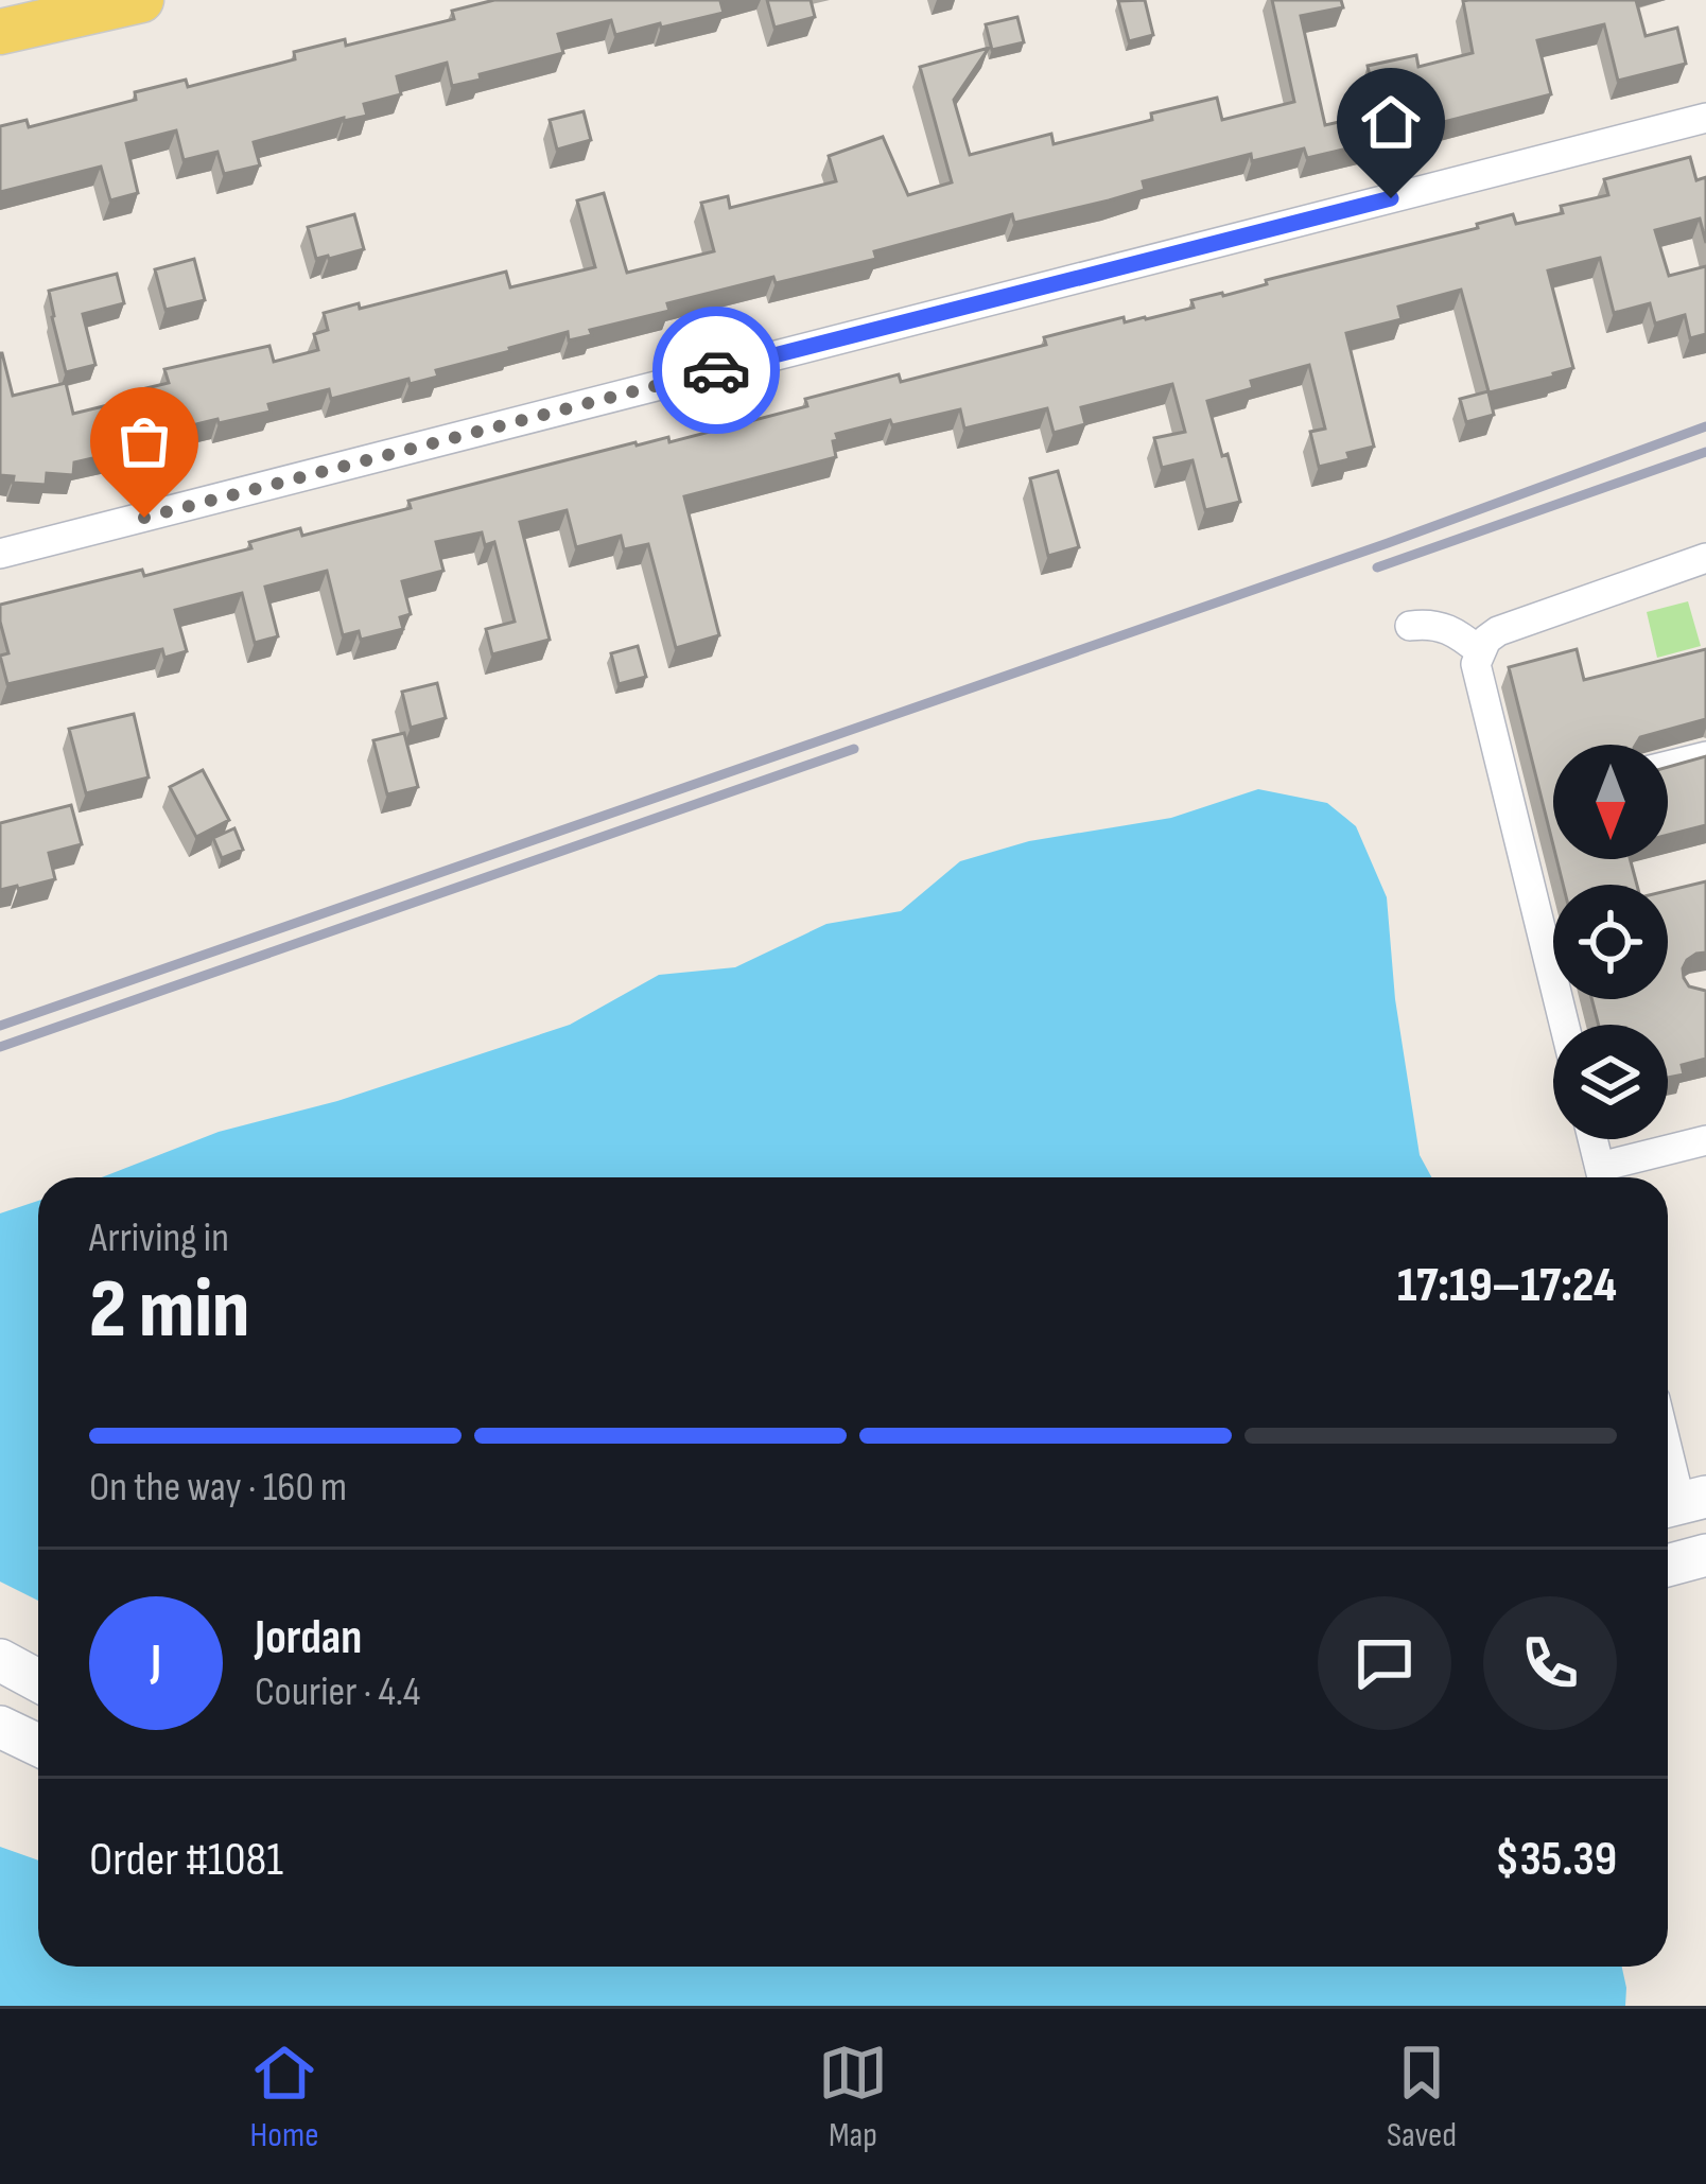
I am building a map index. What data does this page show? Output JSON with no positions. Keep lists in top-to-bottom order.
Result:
{
  "north": "bottom",
  "page": {
    "heading": ["2 min", "Arriving in", "17:19–17:24"],
    "panel": [
      "Jordan",
      "Courier · 4.4",
      "Order #1081",
      "$35.39"
    ],
    "bar": "On the way · 160 m",
    "round": "J",
    "tabs": ["Home", "Map", "Saved"]
  }
}
